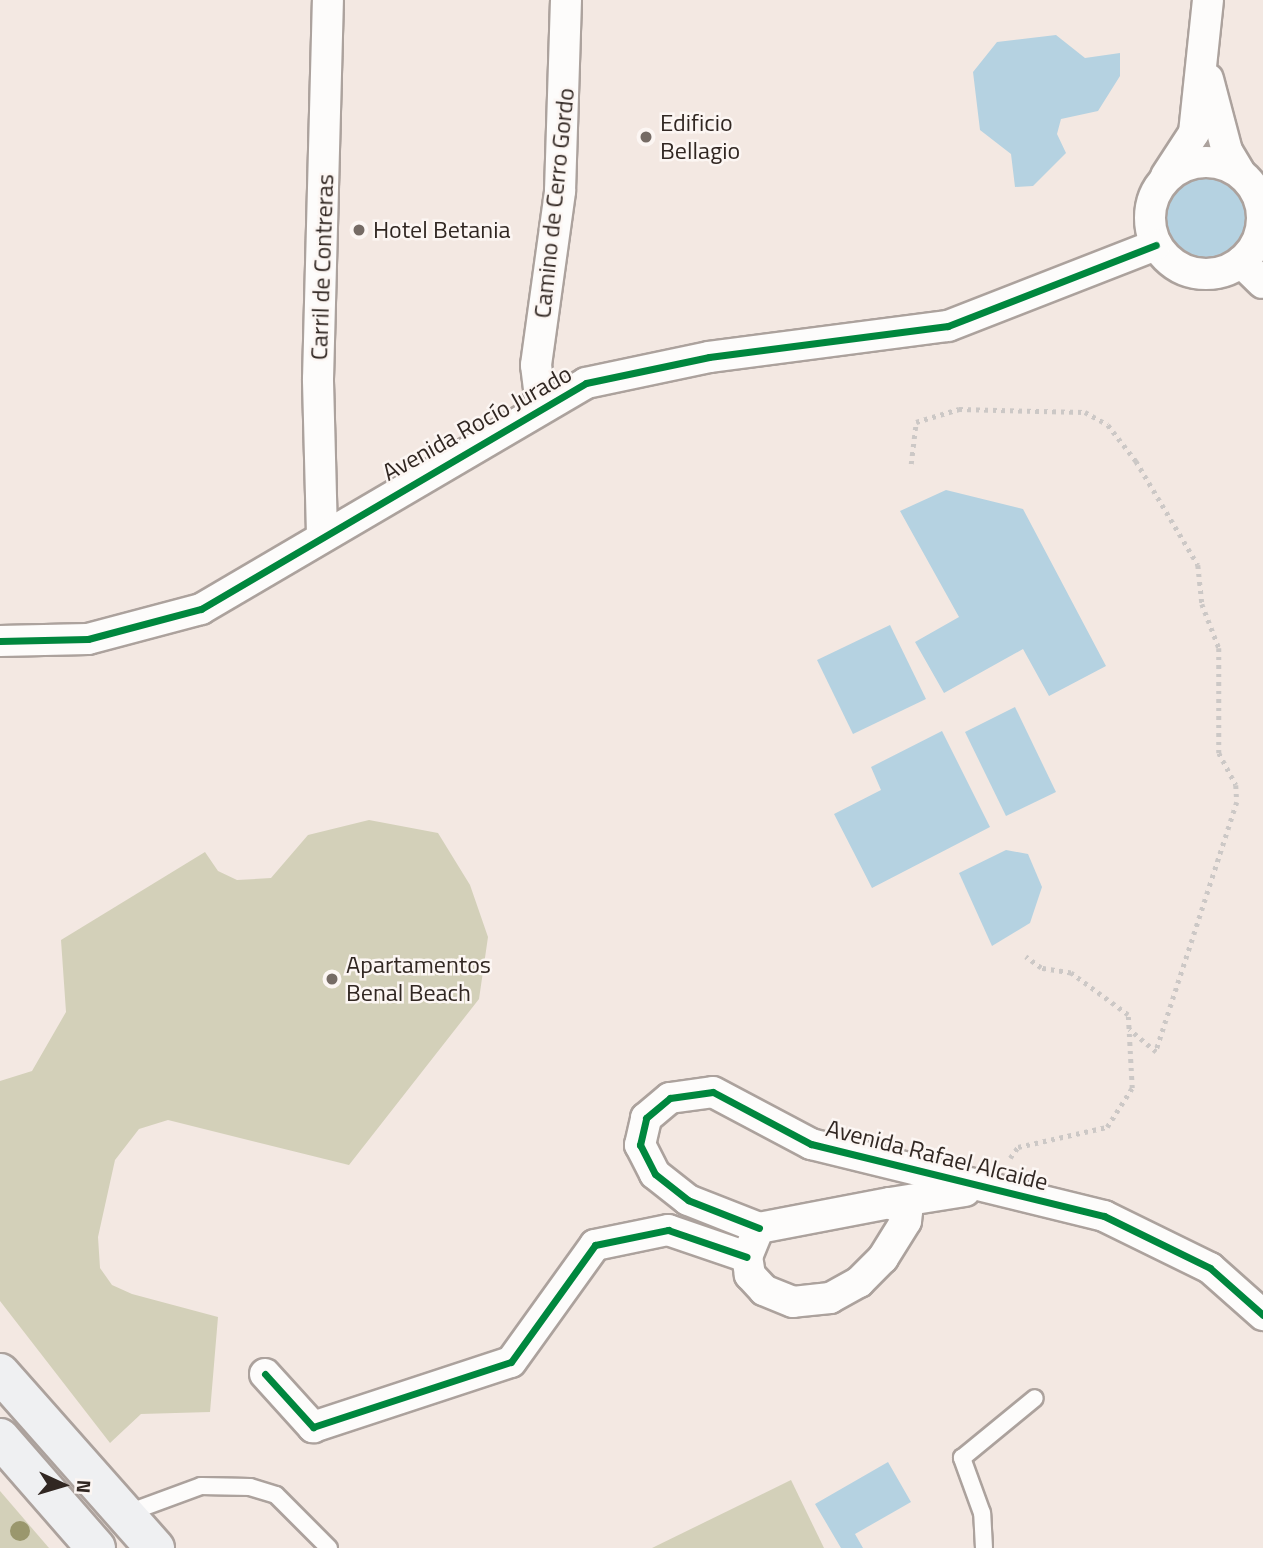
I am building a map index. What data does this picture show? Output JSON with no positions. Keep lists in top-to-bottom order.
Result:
{
  "streets": {
    "street": [
      "Camino de Cerro Gordo",
      "Carril de Contreras",
      "Avenida Rocío Jurado",
      "Avenida Rafael Alcaide"
    ]
  },
  "crossings": [
    ["Camino de Cerro Gordo", "Avenida Rocío Jurado"],
    ["Carril de Contreras", "Avenida Rocío Jurado"]
  ],
  "places": ["Edificio Bellagio", "Hotel Betania", "Apartamentos Benal Beach"],
  "north": "right"
}
